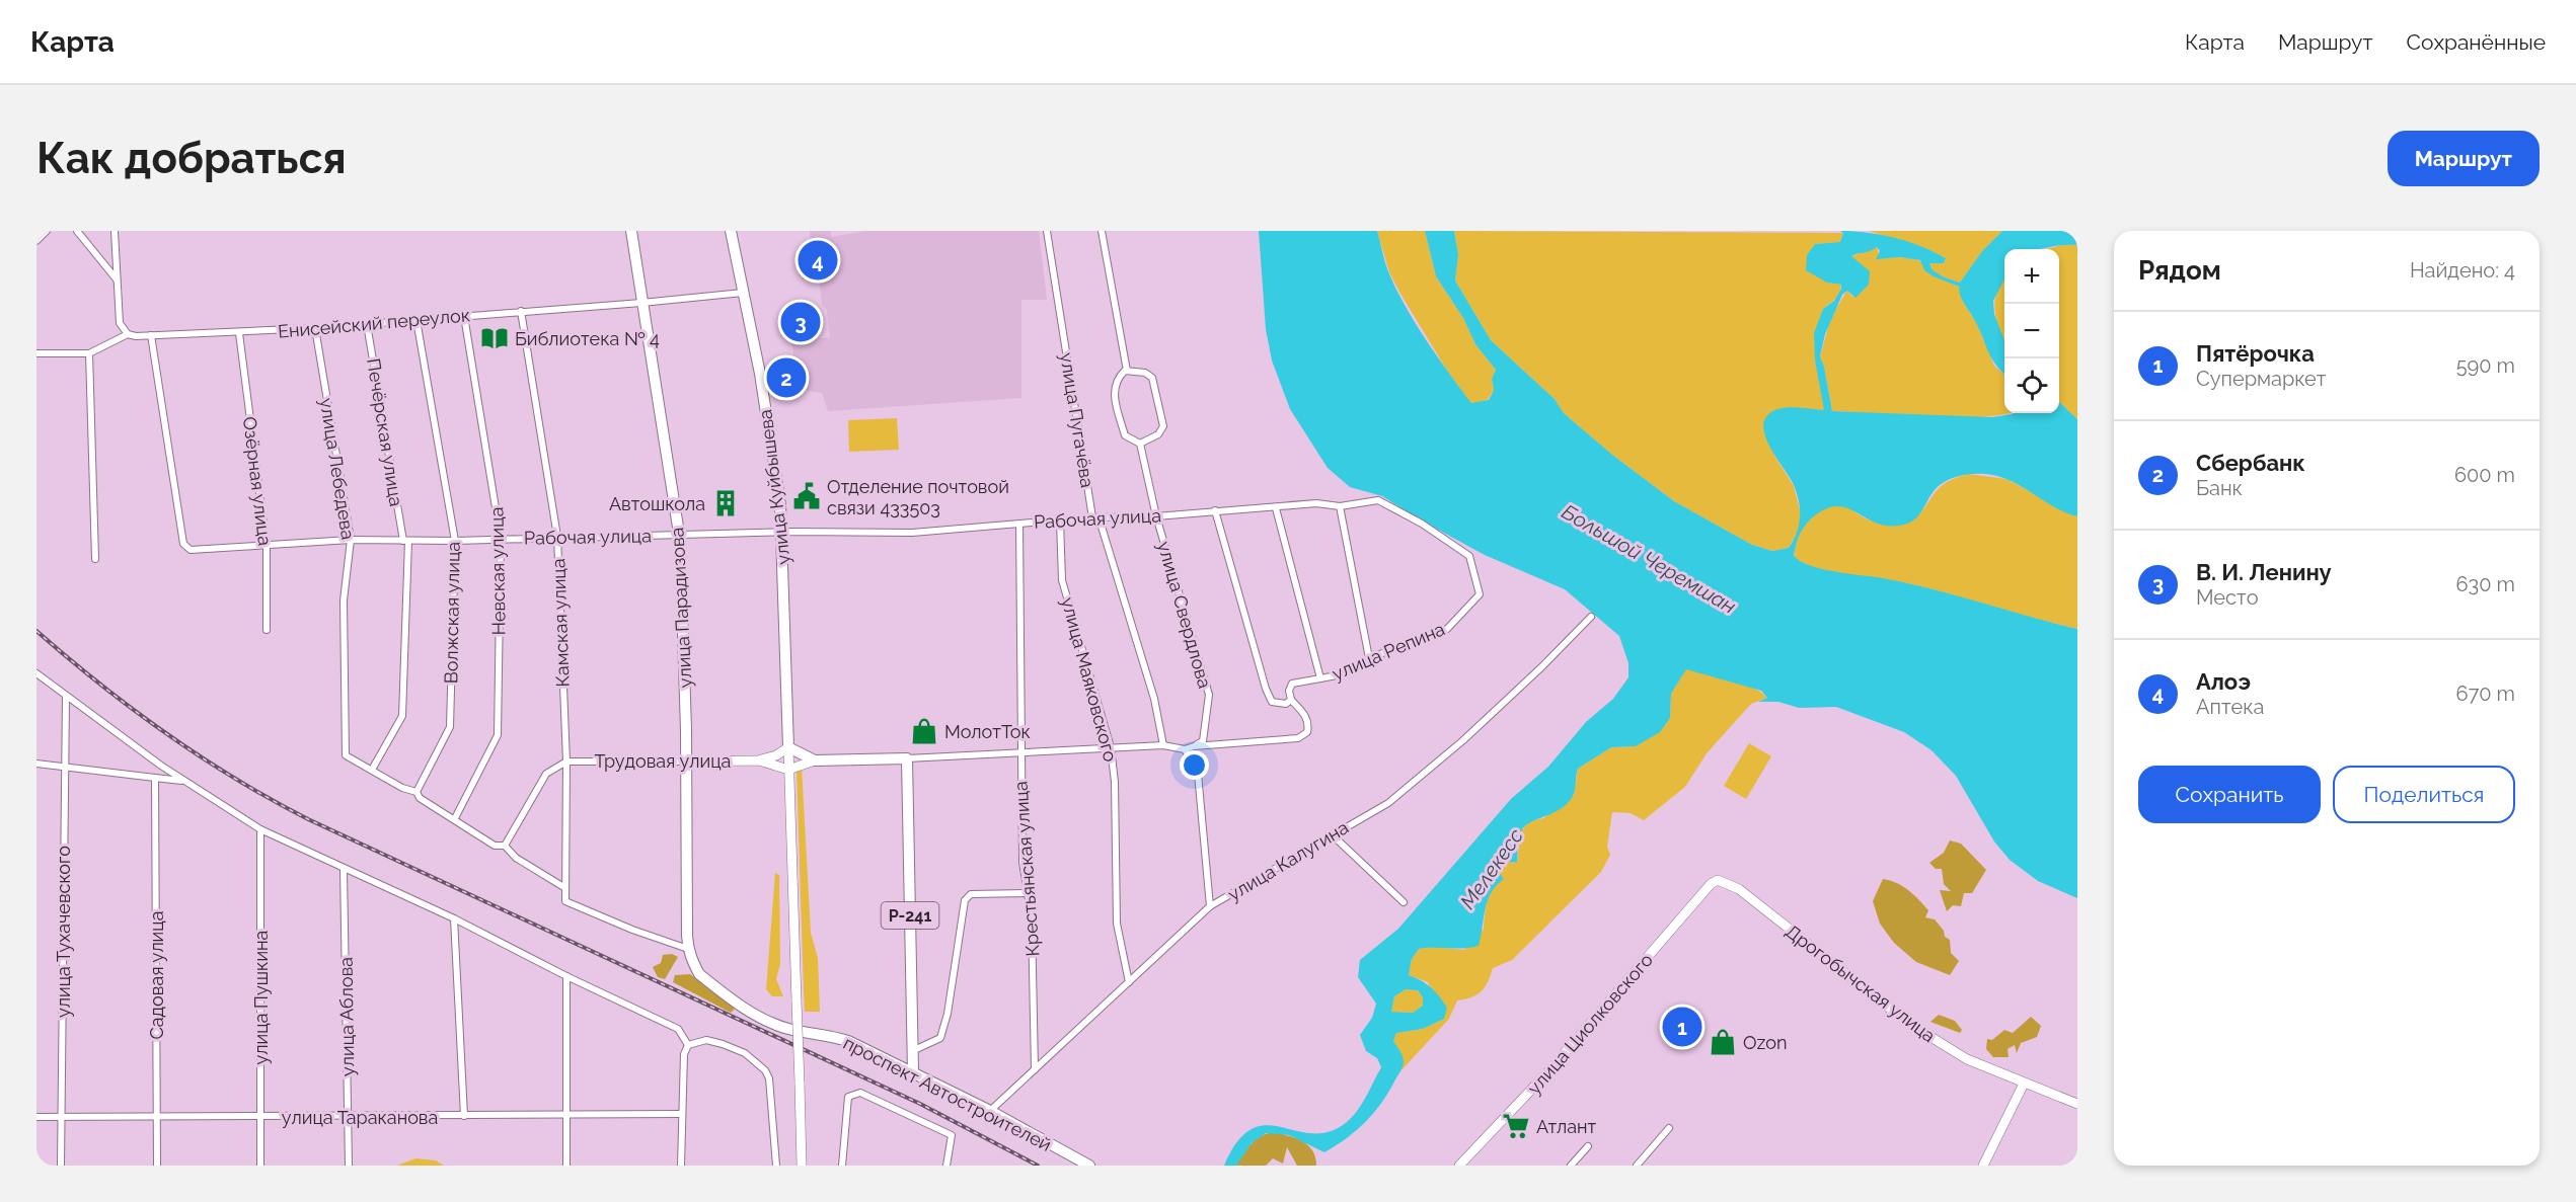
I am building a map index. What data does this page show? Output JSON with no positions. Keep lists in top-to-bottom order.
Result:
{
  "streets": {
    "highway": [
      "улица Куйбышева",
      "улица Парадизова",
      "Р-241",
      "проспект Автостроителей"
    ],
    "street": [
      "Енисейский переулок",
      "улица Пугачёва",
      "Печёрская улица",
      "улица Лебедева",
      "Озёрная улица",
      "Рабочая улица",
      "Невская улица",
      "Волжская улица",
      "улица Свердлова",
      "Камская улица",
      "улица Репина",
      "улица Маяковского",
      "Трудовая улица",
      "улица Калугина",
      "Крестьянская улица",
      "улица Тухачевского",
      "Садовая улица",
      "Дрогобычская улица",
      "улица Пушкина",
      "улица Аблова",
      "улица Циолковского",
      "улица Тараканова"
    ]
  },
  "crossings": [
    ["Енисейский переулок", "Печёрская улица"],
    ["Енисейский переулок", "улица Лебедева"],
    ["Енисейский переулок", "Озёрная улица"],
    ["Енисейский переулок", "улица Куйбышева"],
    ["Енисейский переулок", "Рабочая улица"],
    ["Енисейский переулок", "Невская улица"],
    ["Енисейский переулок", "улица Парадизова"],
    ["Енисейский переулок", "Волжская улица"],
    ["Енисейский переулок", "Камская улица"],
    ["улица Пугачёва", "Рабочая улица"],
    ["Печёрская улица", "улица Лебедева"],
    ["Печёрская улица", "Рабочая улица"],
    ["улица Лебедева", "Рабочая улица"],
    ["Озёрная улица", "Рабочая улица"],
    ["улица Куйбышева", "Рабочая улица"],
    ["Рабочая улица", "Невская улица"],
    ["Рабочая улица", "улица Парадизова"],
    ["Рабочая улица", "Волжская улица"],
    ["Рабочая улица", "улица Свердлова"],
    ["Рабочая улица", "Камская улица"],
    ["Рабочая улица", "улица Репина"],
    ["Рабочая улица", "улица Маяковского"],
    ["Рабочая улица", "Крестьянская улица"],
    ["улица Парадизова", "Камская улица"],
    ["улица Парадизова", "Трудовая улица"],
    ["улица Парадизова", "проспект Автостроителей"],
    ["Камская улица", "Трудовая улица"],
    ["улица Маяковского", "улица Калугина"],
    ["улица Калугина", "Крестьянская улица"],
    ["улица Калугина", "проспект Автостроителей"],
    ["Р-241", "проспект Автостроителей"],
    ["улица Тухачевского", "улица Тараканова"],
    ["Садовая улица", "улица Тараканова"],
    ["Дрогобычская улица", "улица Циолковского"],
    ["улица Пушкина", "улица Тараканова"],
    ["улица Аблова", "улица Тараканова"]
  ],
  "water": ["Большой Черемшан", "Мелекесс"],
  "places": {
    "library": ["Библиотека № 4"],
    "public building": ["Отделение почтовой связи 433503"],
    "building": ["Автошкола"],
    "shop": ["МолотТок", "Ozon"],
    "supermarket": ["Атлант"]
  },
  "page": {
    "header": "Карта",
    "nav": ["Карта", "Маршрут", "Сохранённые"],
    "buttons": [
      "Маршрут",
      ["Сохранить", "Поделиться"]
    ],
    "title": "Как добраться",
    "heading": ["Рядом", "Найдено: 4"],
    "pins": [
      "4",
      "3",
      "2",
      "1"
    ],
    "map_buttons": ["+", "−"],
    "list": [
      {
        "mark": "1",
        "name": "Пятёрочка",
        "note": "Супермаркет",
        "value": "590 m"
      },
      {
        "mark": "2",
        "name": "Сбербанк",
        "note": "Банк",
        "value": "600 m"
      },
      {
        "mark": "3",
        "name": "В. И. Ленину",
        "note": "Место",
        "value": "630 m"
      },
      {
        "mark": "4",
        "name": "Алоэ",
        "note": "Аптека",
        "value": "670 m"
      }
    ]
  }
}
